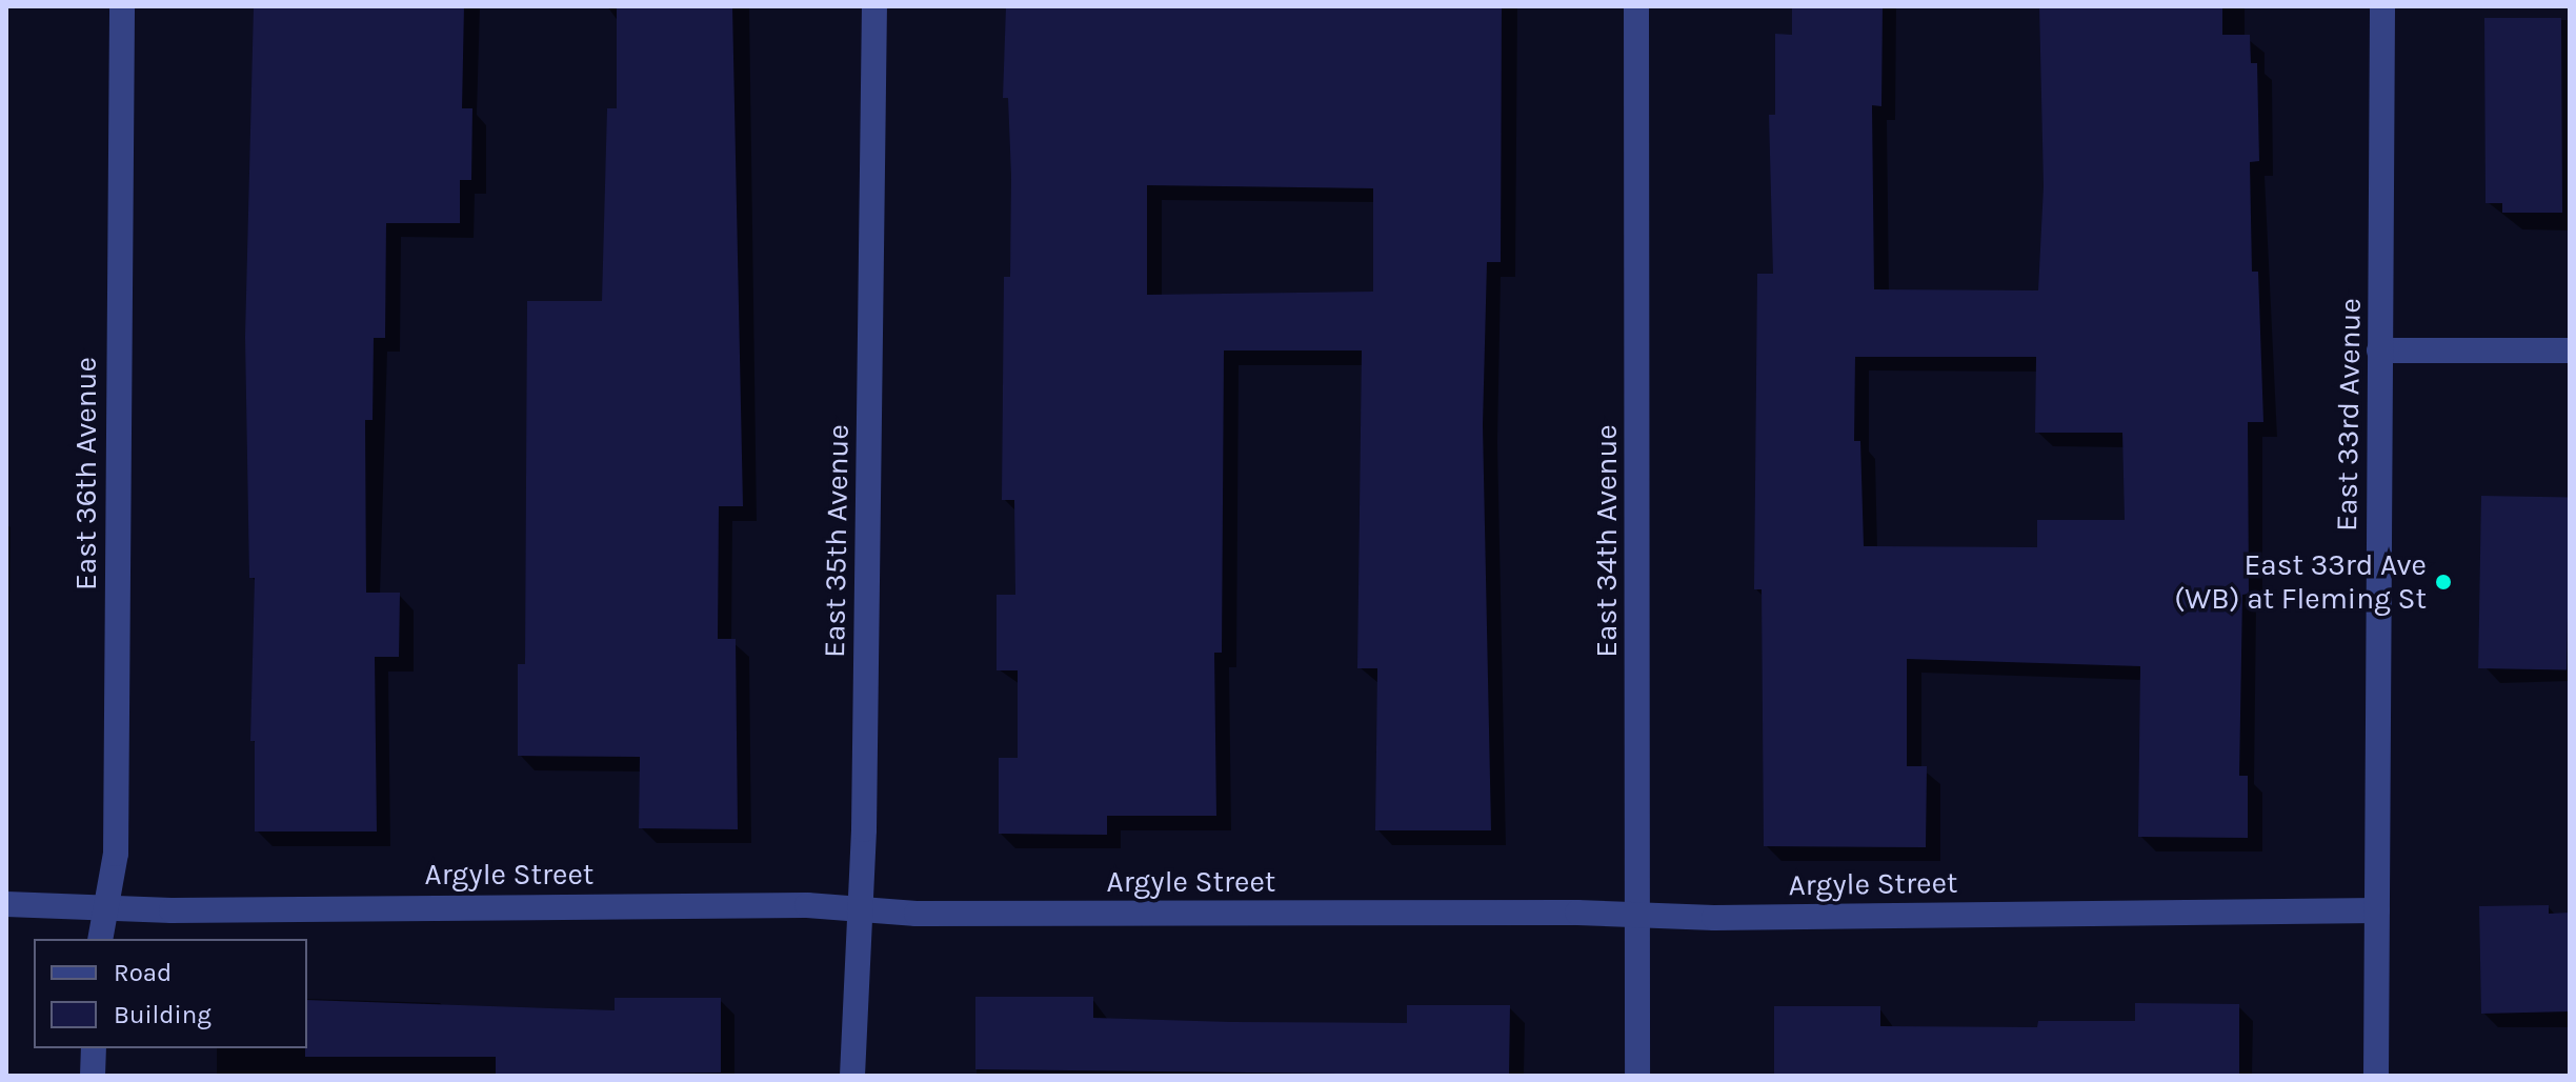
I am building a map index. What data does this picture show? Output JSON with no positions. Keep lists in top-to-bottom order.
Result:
{
  "streets": {
    "street": [
      "East 33rd Avenue",
      "East 36th Avenue",
      "East 35th Avenue",
      "East 34th Avenue",
      "Argyle Street"
    ]
  },
  "crossings": [
    ["East 33rd Avenue", "Argyle Street"],
    ["East 36th Avenue", "Argyle Street"],
    ["East 35th Avenue", "Argyle Street"],
    ["East 34th Avenue", "Argyle Street"]
  ],
  "places": ["East 33rd Ave (WB) at Fleming St"],
  "legend": ["Road", "Building"]
}
